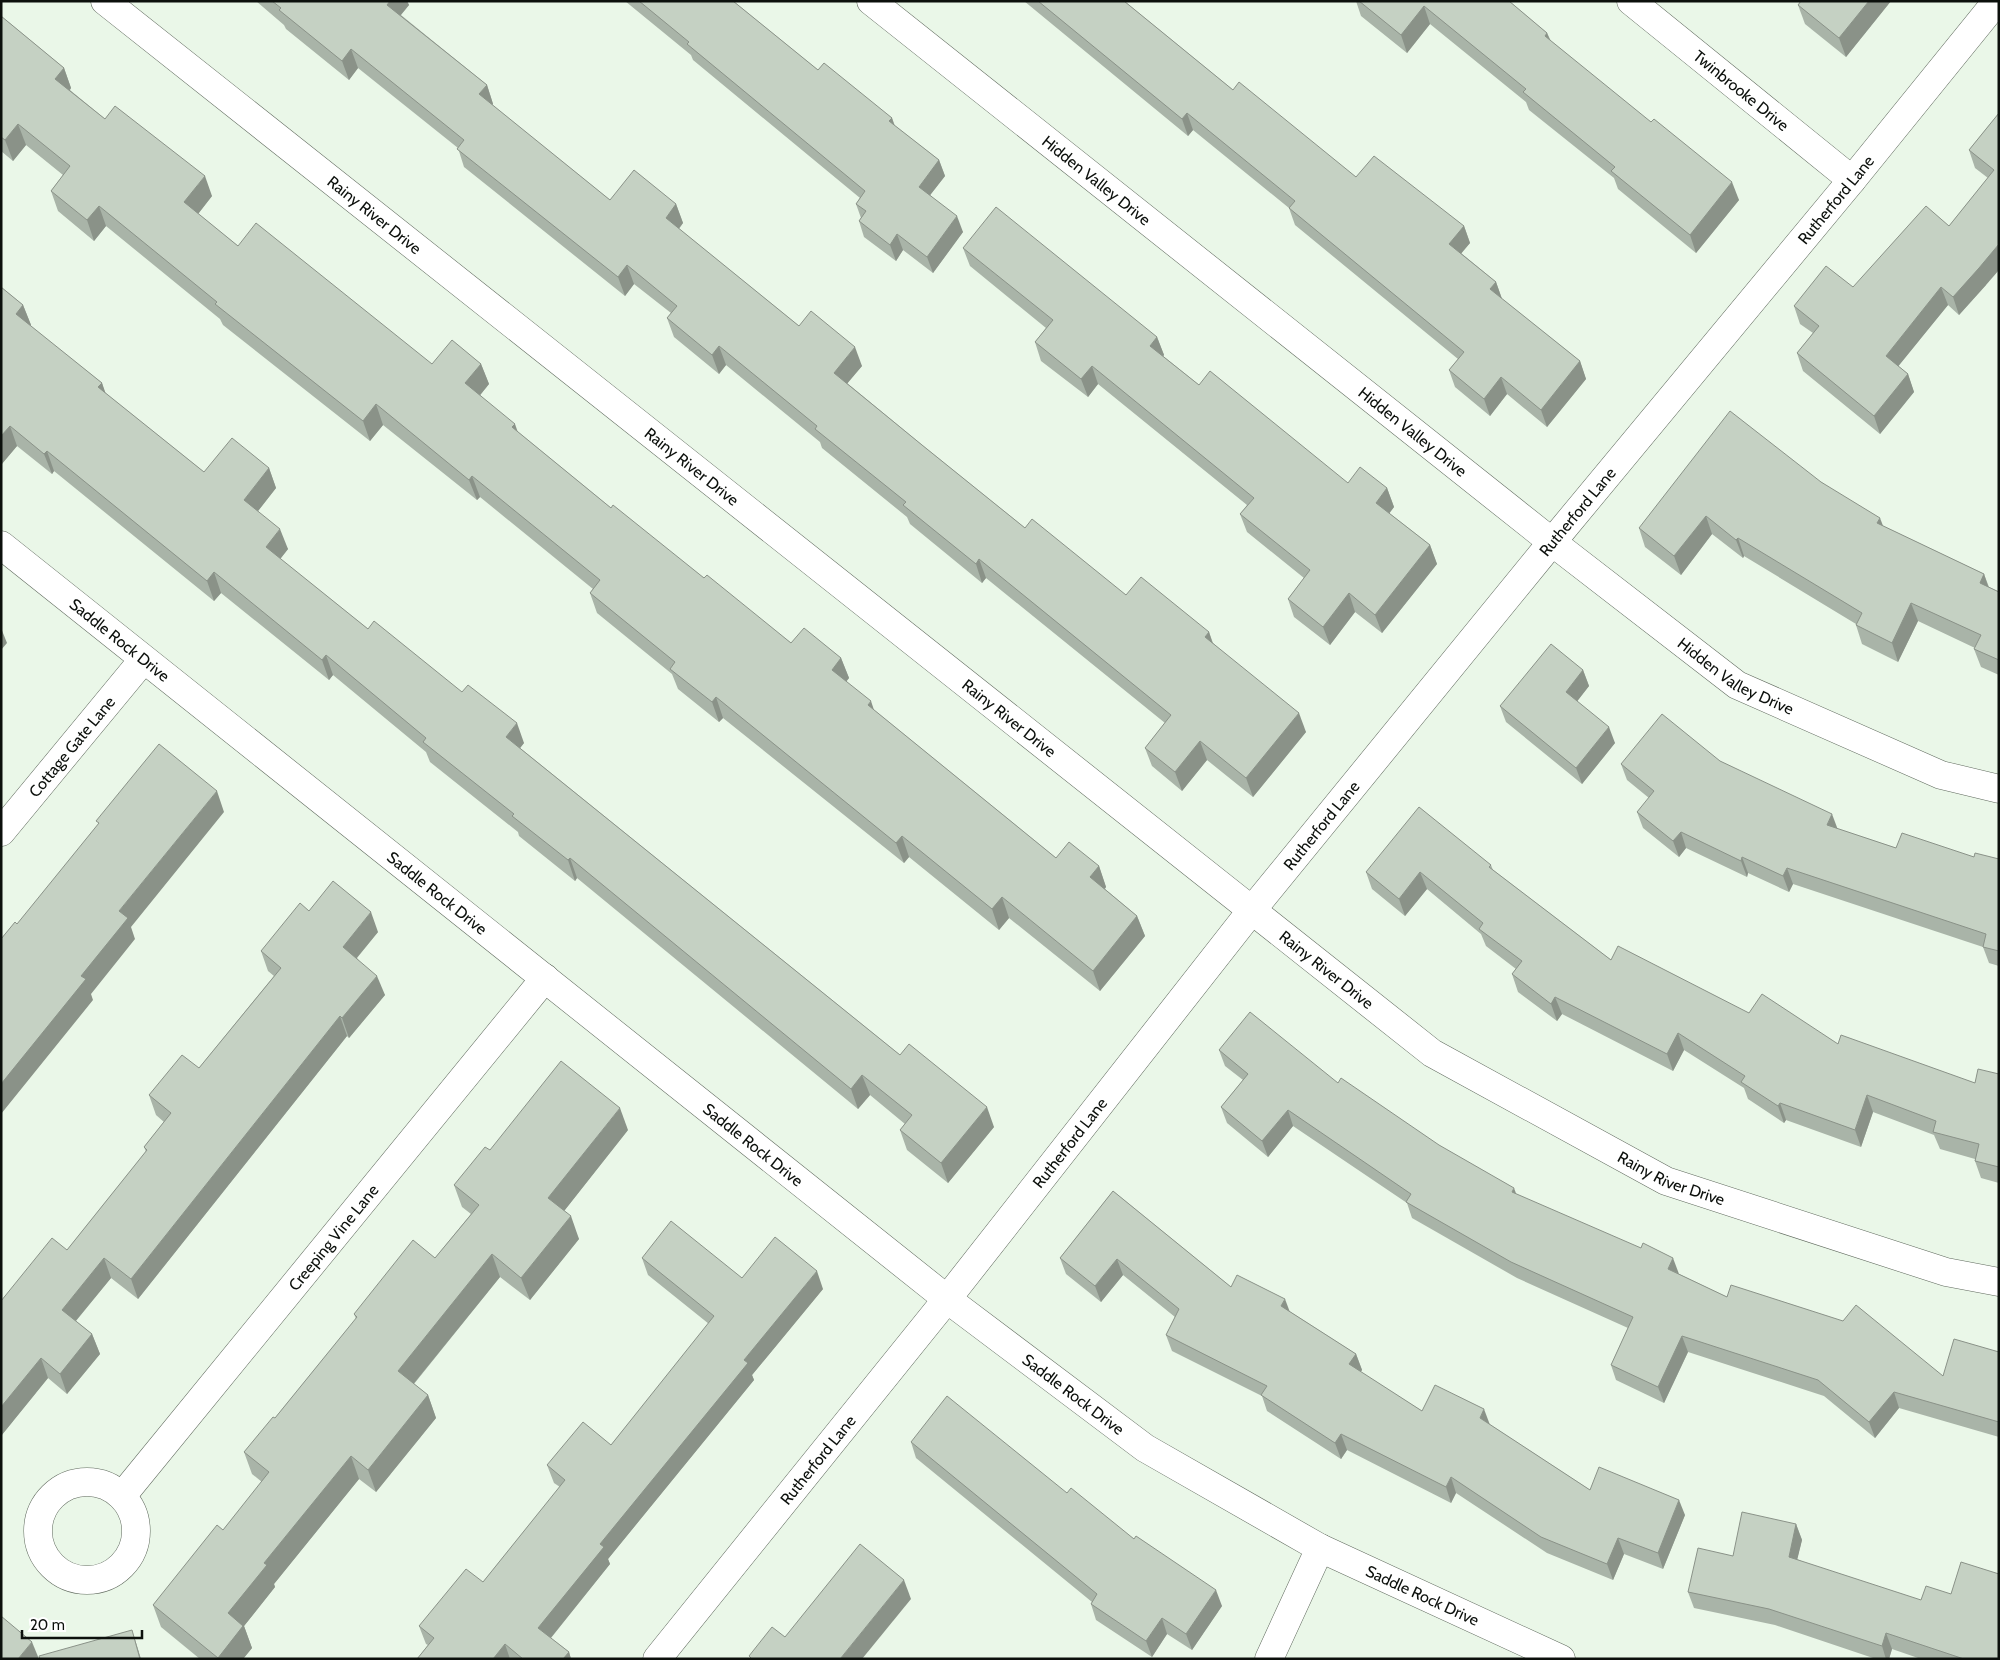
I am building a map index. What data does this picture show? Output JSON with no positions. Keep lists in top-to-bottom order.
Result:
{
  "streets": {
    "street": [
      "Twinbrooke Drive",
      "Hidden Valley Drive",
      "Rutherford Lane",
      "Rainy River Drive",
      "Saddle Rock Drive",
      "Cottage Gate Lane",
      "Creeping Vine Lane"
    ]
  },
  "crossings": [
    ["Twinbrooke Drive", "Rutherford Lane"],
    ["Hidden Valley Drive", "Rutherford Lane"],
    ["Rutherford Lane", "Rainy River Drive"],
    ["Rutherford Lane", "Saddle Rock Drive"],
    ["Saddle Rock Drive", "Cottage Gate Lane"],
    ["Saddle Rock Drive", "Creeping Vine Lane"]
  ],
  "scale_bar": "20 m"
}
